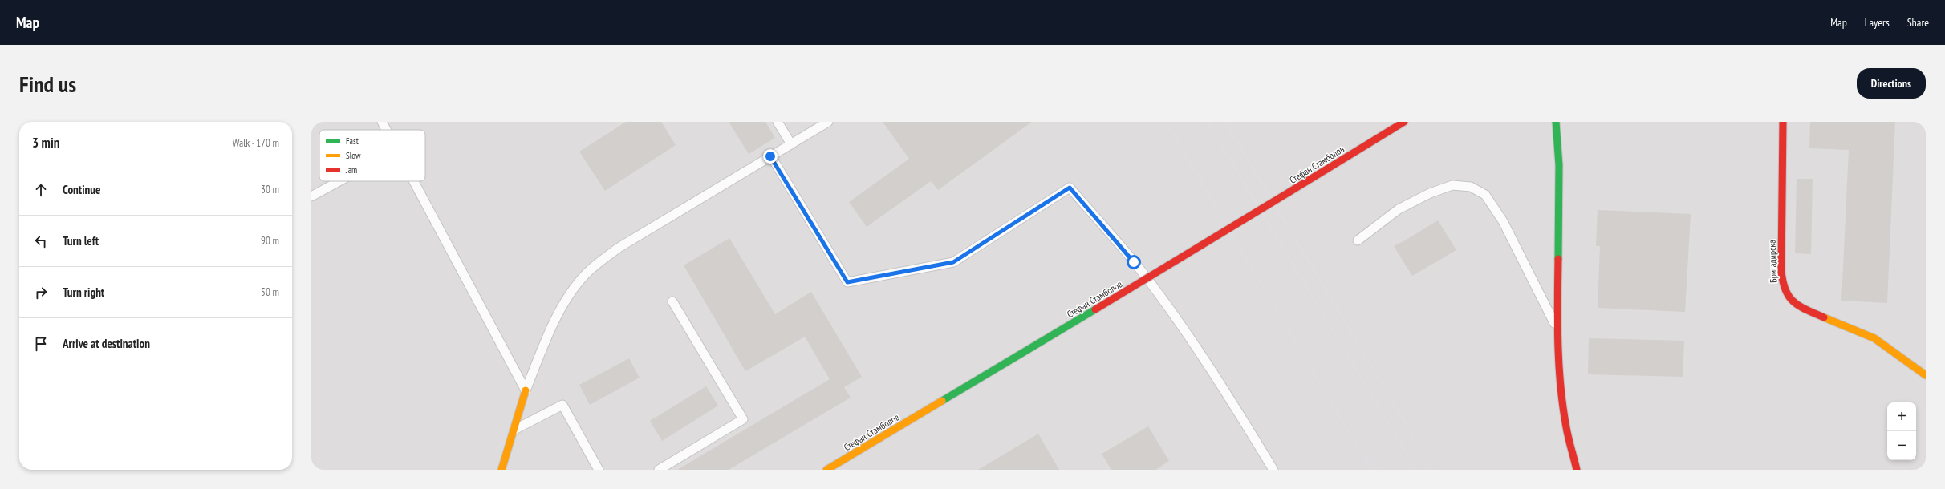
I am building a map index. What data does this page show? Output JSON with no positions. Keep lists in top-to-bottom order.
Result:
{
  "streets": {
    "street": ["Стефан Стамболов", "Бригадирска"]
  },
  "legend": ["Fast", "Slow", "Jam"],
  "page": {
    "header": "Map",
    "nav": ["Map", "Layers", "Share"],
    "buttons": "Directions",
    "title": "Find us",
    "heading": ["3 min", "Walk · 170 m"],
    "list": [
      ["Continue", "30 m"],
      ["Turn left", "90 m"],
      ["Turn right", "50 m"],
      "Arrive at destination"
    ],
    "map_buttons": ["+", "−"]
  }
}
